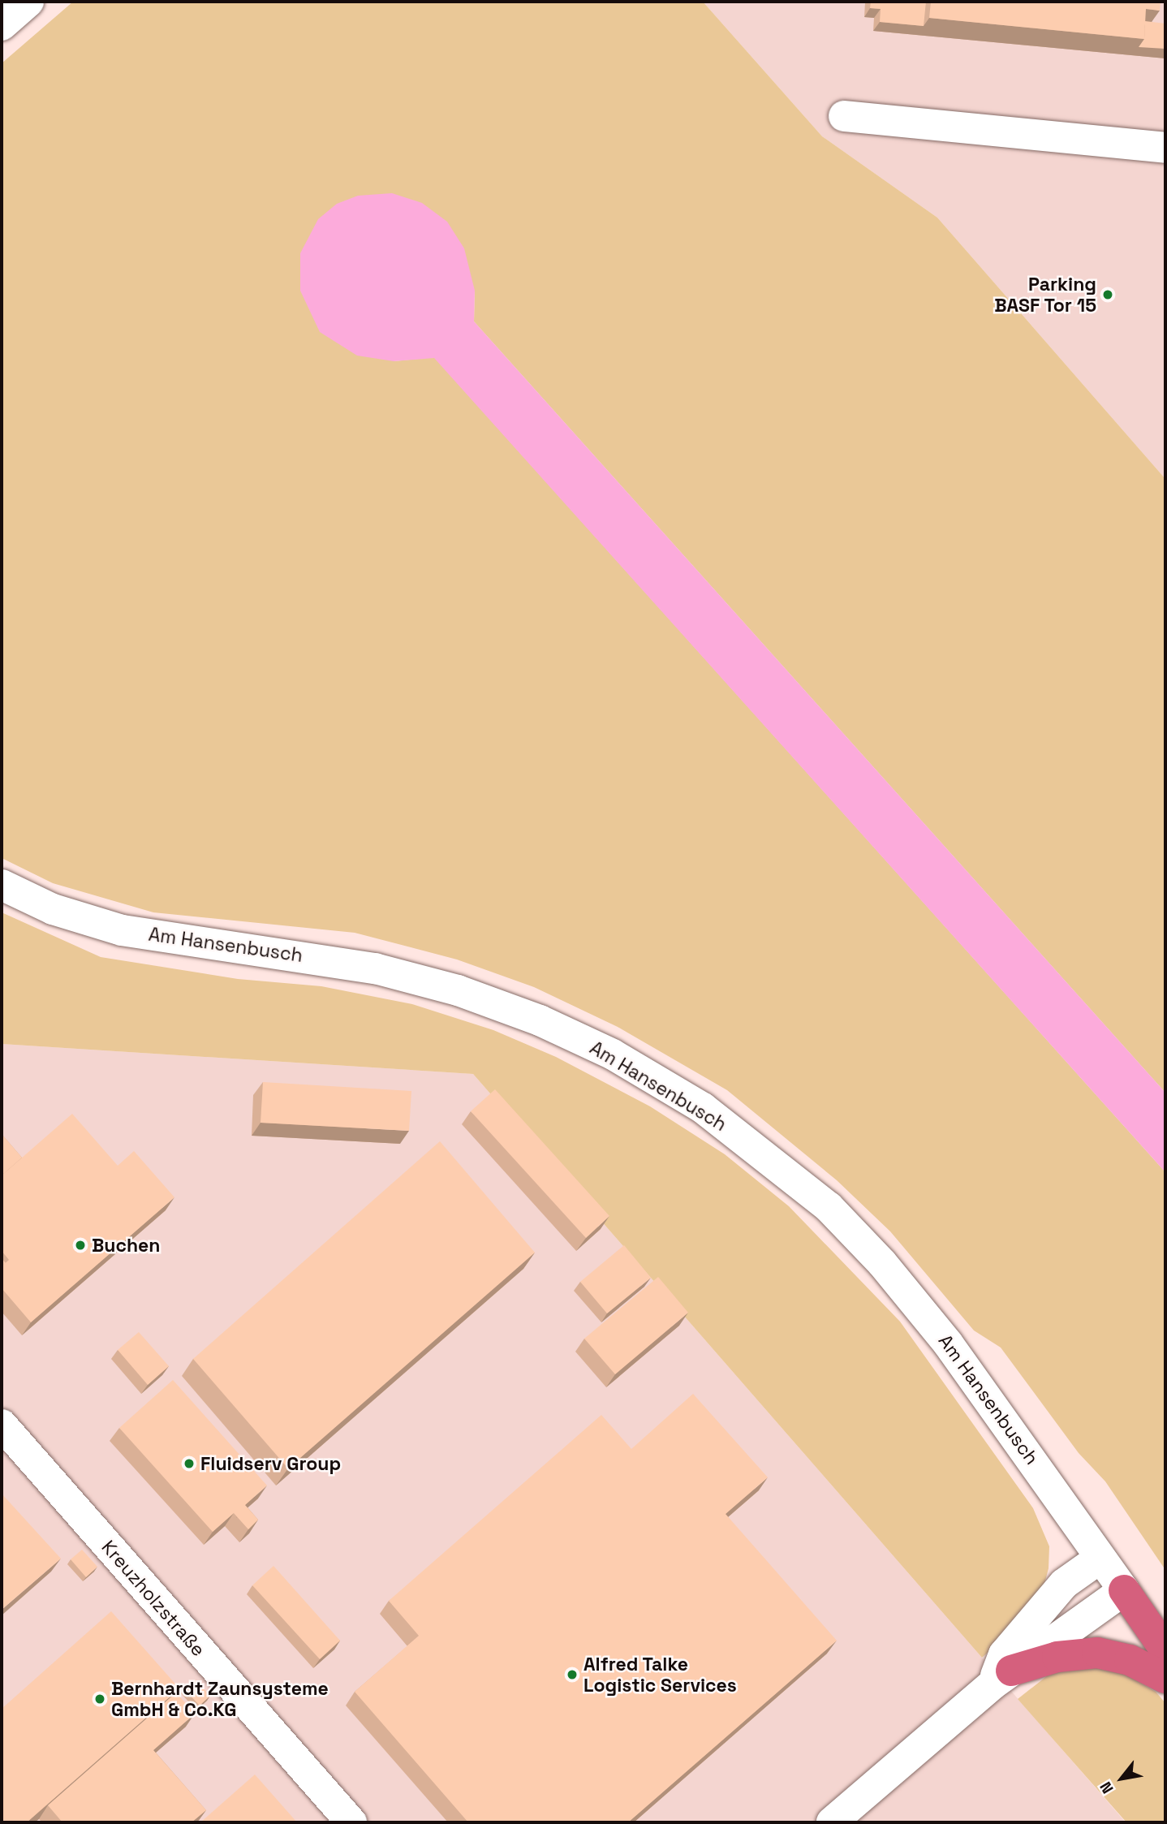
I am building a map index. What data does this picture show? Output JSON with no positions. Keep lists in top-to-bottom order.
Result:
{
  "streets": {
    "street": ["Am Hansenbusch", "Kreuzholzstraße"]
  },
  "places": [
    "Parking BASF Tor 15",
    "Buchen",
    "Fluidserv Group",
    "Alfred Talke Logistic Services",
    "Bernhardt Zaunsysteme GmbH & Co.KG"
  ],
  "north": "bottom left"
}
